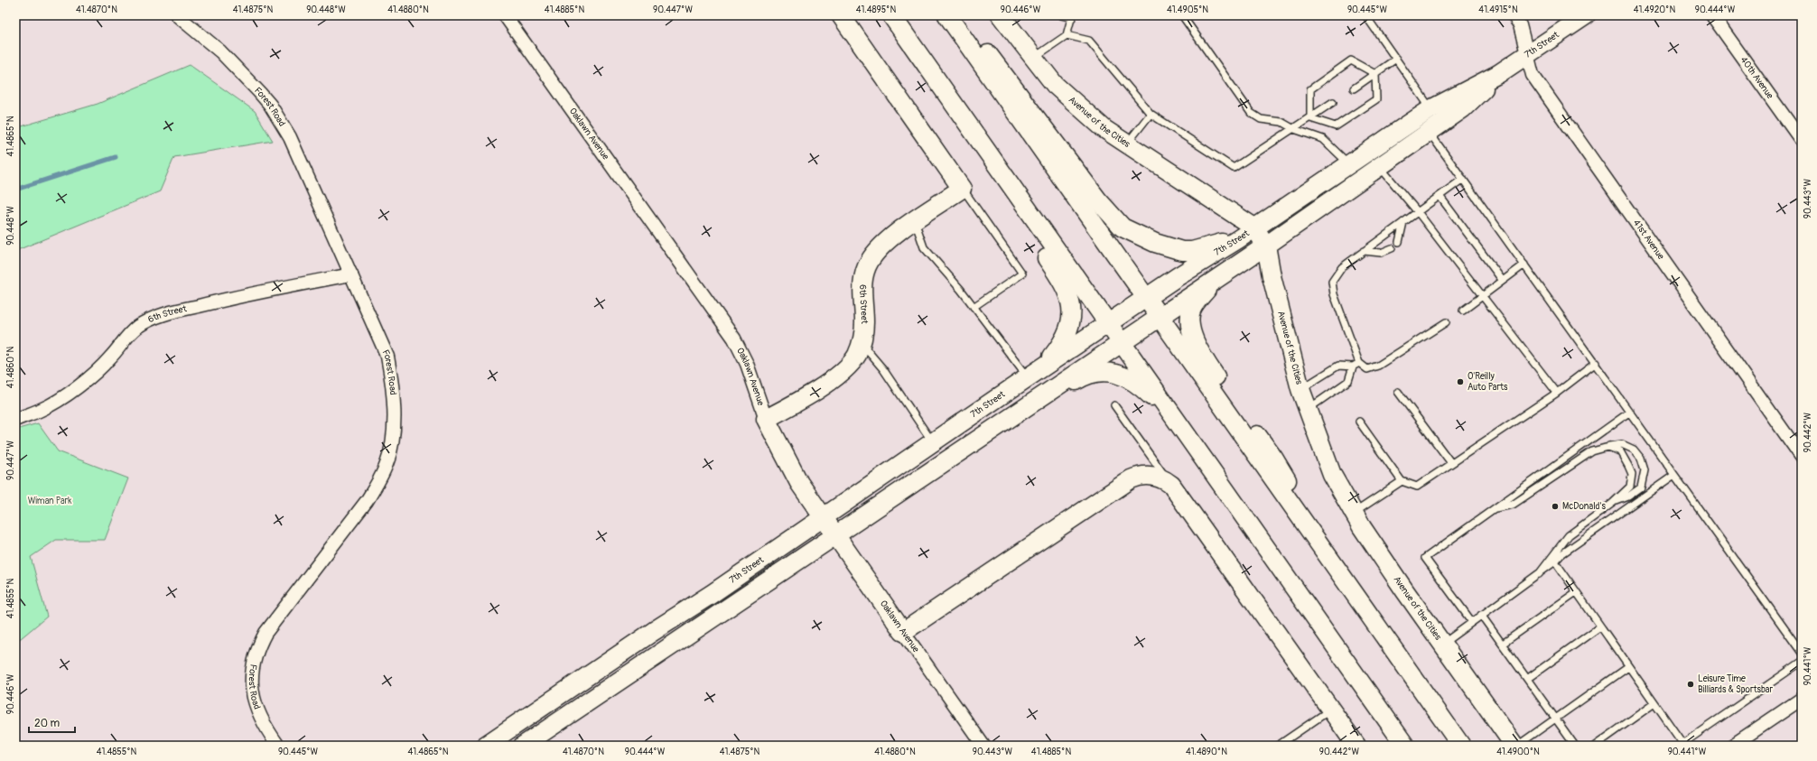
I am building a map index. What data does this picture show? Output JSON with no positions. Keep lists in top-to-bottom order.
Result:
{
  "streets": {
    "main road": [
      "7th Street",
      "Avenue of the Cities",
      "Oaklawn Avenue",
      "6th Street"
    ],
    "street": ["40th Avenue", "Forest Road", "41st Avenue"]
  },
  "crossings": [
    ["7th Street", "Avenue of the Cities"],
    ["7th Street", "Oaklawn Avenue"],
    ["7th Street", "41st Avenue"],
    ["Forest Road", "6th Street"],
    ["Oaklawn Avenue", "6th Street"]
  ],
  "parks": ["Wiman Park"],
  "places": ["O'Reilly Auto Parts", "McDonald's", "Leisure Time Billiards & Sportsbar"],
  "scale_bar": "20 m",
  "coordinates": [
    "41.4870°N",
    "41.4875°N",
    "90.448°W",
    "41.4880°N",
    "41.4885°N",
    "90.447°W",
    "41.4895°N",
    "90.446°W",
    "41.4905°N",
    "90.445°W",
    "41.4915°N",
    "41.4920°N",
    "90.444°W",
    "41.4865°N",
    "90.443°W",
    "41.4860°N",
    "90.442°W",
    "41.4855°N",
    "90.441°W",
    "41.4890°N",
    "41.4900°N"
  ]
}
